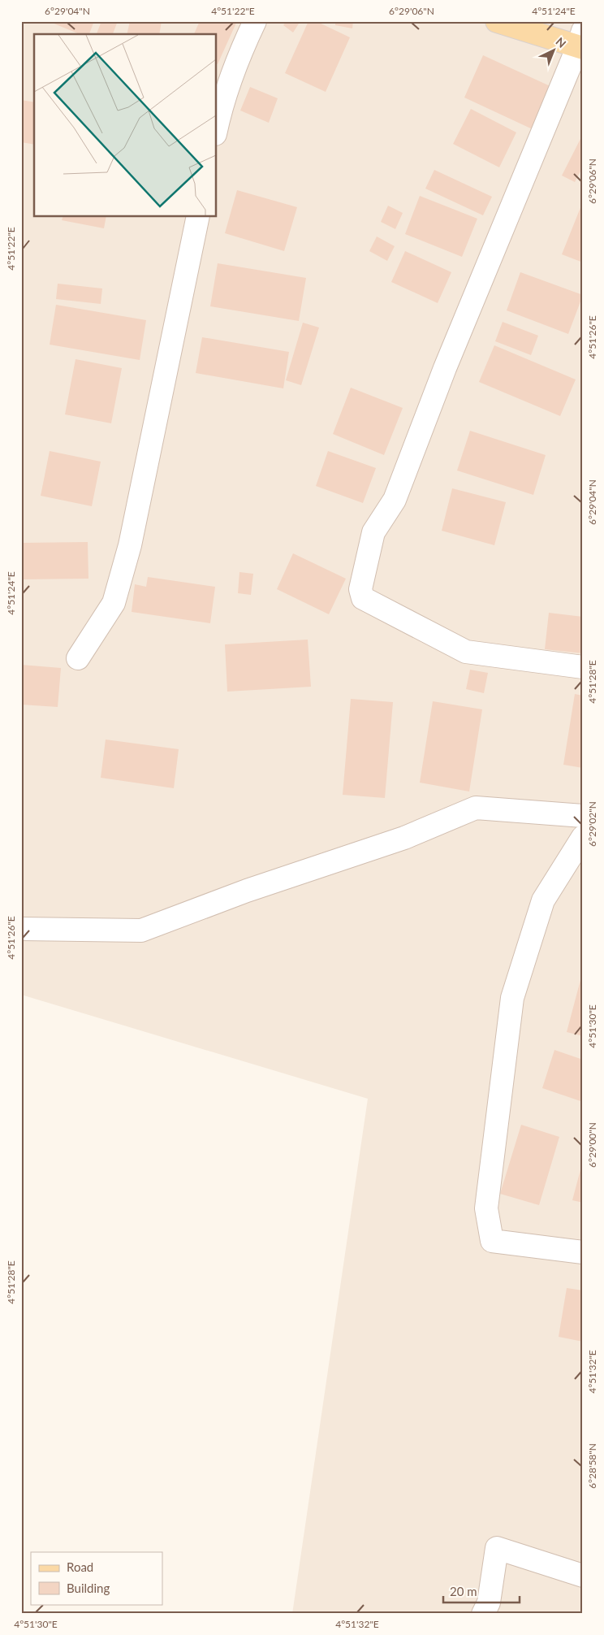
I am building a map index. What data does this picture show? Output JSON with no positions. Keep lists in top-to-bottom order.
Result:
{
  "legend": ["Road", "Building"],
  "scale_bar": "20 m",
  "north": "top right",
  "coordinates": [
    "6°29'04\"N",
    "4°51'22\"E",
    "6°29'06\"N",
    "4°51'24\"E",
    "4°51'26\"E",
    "4°51'28\"E",
    "6°29'02\"N",
    "4°51'30\"E",
    "6°29'00\"N",
    "4°51'32\"E",
    "6°28'58\"N"
  ]
}
